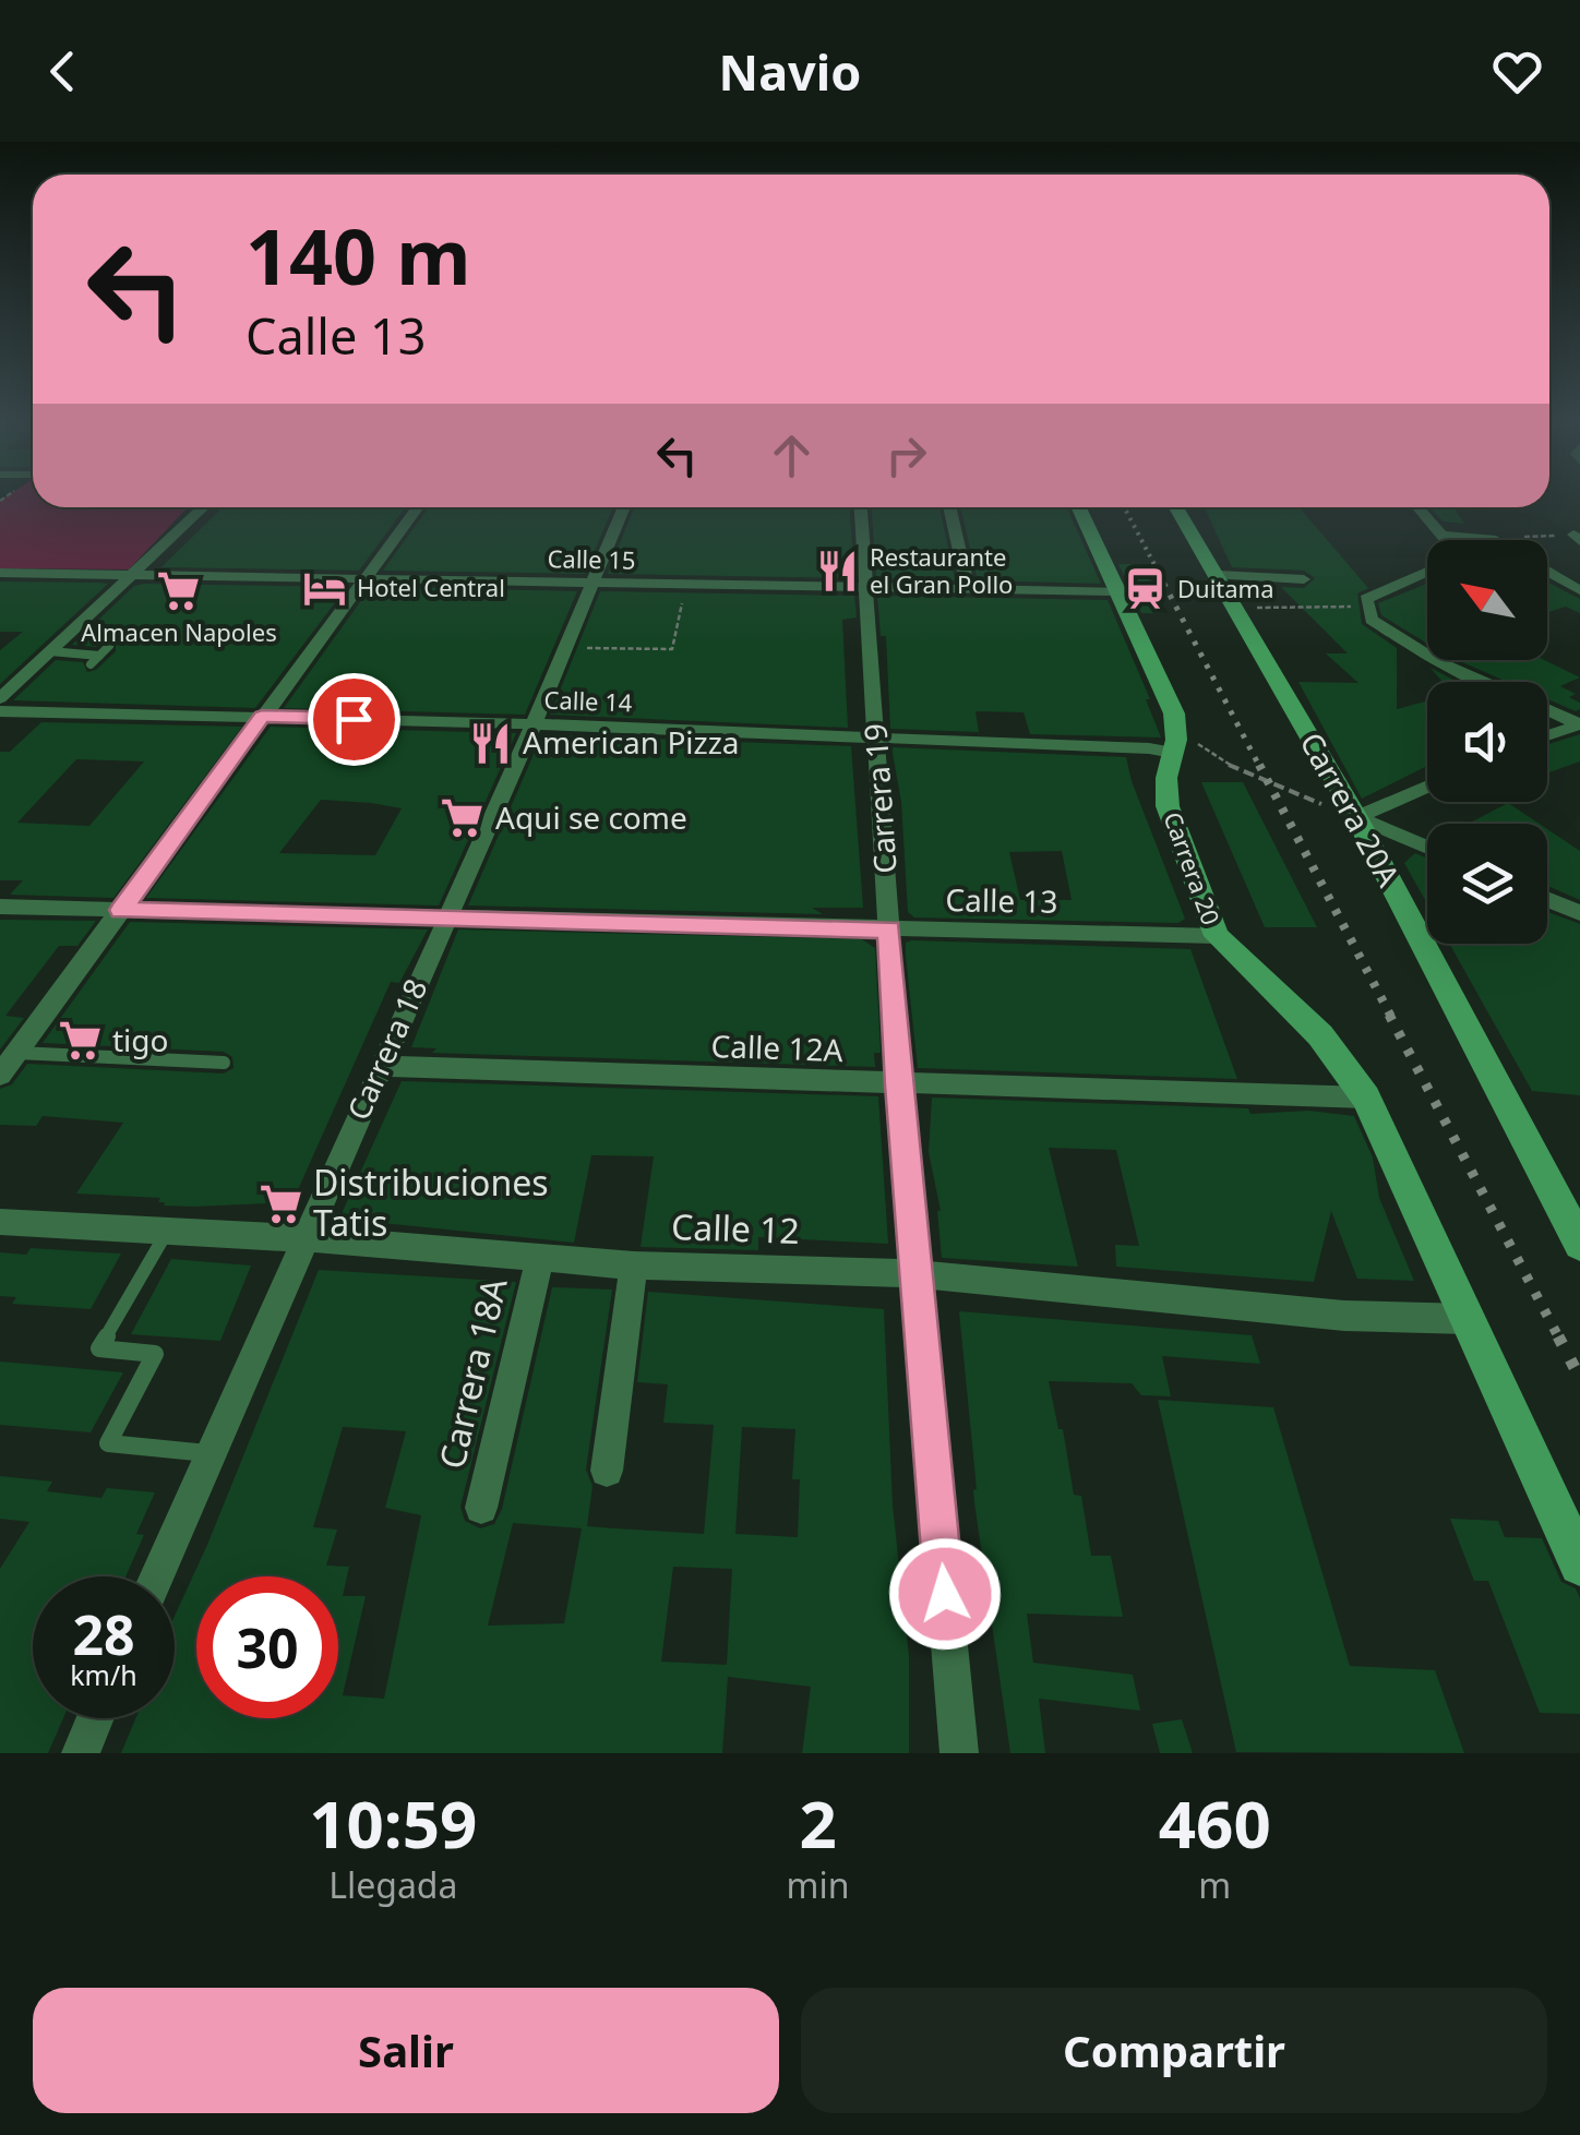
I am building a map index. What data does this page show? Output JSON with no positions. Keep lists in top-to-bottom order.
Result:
{
  "streets": {
    "street": [
      "Calle 15",
      "Calle 14",
      "Carrera 19",
      "Carrera 20A",
      "Carrera 20",
      "Calle 13",
      "Calle 12A",
      "Carrera 18",
      "Calle 12",
      "Carrera 18A"
    ]
  },
  "crossings": [
    ["Calle 15", "Carrera 19"],
    ["Calle 15", "Carrera 20"],
    ["Calle 15", "Carrera 18"],
    ["Calle 14", "Carrera 19"],
    ["Calle 14", "Carrera 20"],
    ["Calle 14", "Carrera 18"],
    ["Carrera 19", "Calle 13"],
    ["Carrera 19", "Calle 12A"],
    ["Carrera 19", "Calle 12"],
    ["Carrera 20", "Calle 13"],
    ["Calle 13", "Carrera 18"],
    ["Calle 12A", "Carrera 18"],
    ["Carrera 18", "Calle 12"],
    ["Calle 12", "Carrera 18A"]
  ],
  "places": {
    "restaurant": ["Restaurante el Gran Pollo", "American Pizza"],
    "hotel": ["Hotel Central"],
    "station": ["Duitama"],
    "supermarket": [
      "Almacen Napoles",
      "Aqui se come",
      "tigo",
      "Distribuciones Tatis"
    ]
  },
  "north": "top left",
  "page": {
    "header": "Navio",
    "turn": ["140 m", "Calle 13"],
    "speed": "28 km/h",
    "limit": "30",
    "eta": [
      "10:59",
      "Llegada",
      "2",
      "min",
      "460",
      "m"
    ],
    "buttons": ["Salir", "Compartir"]
  }
}
